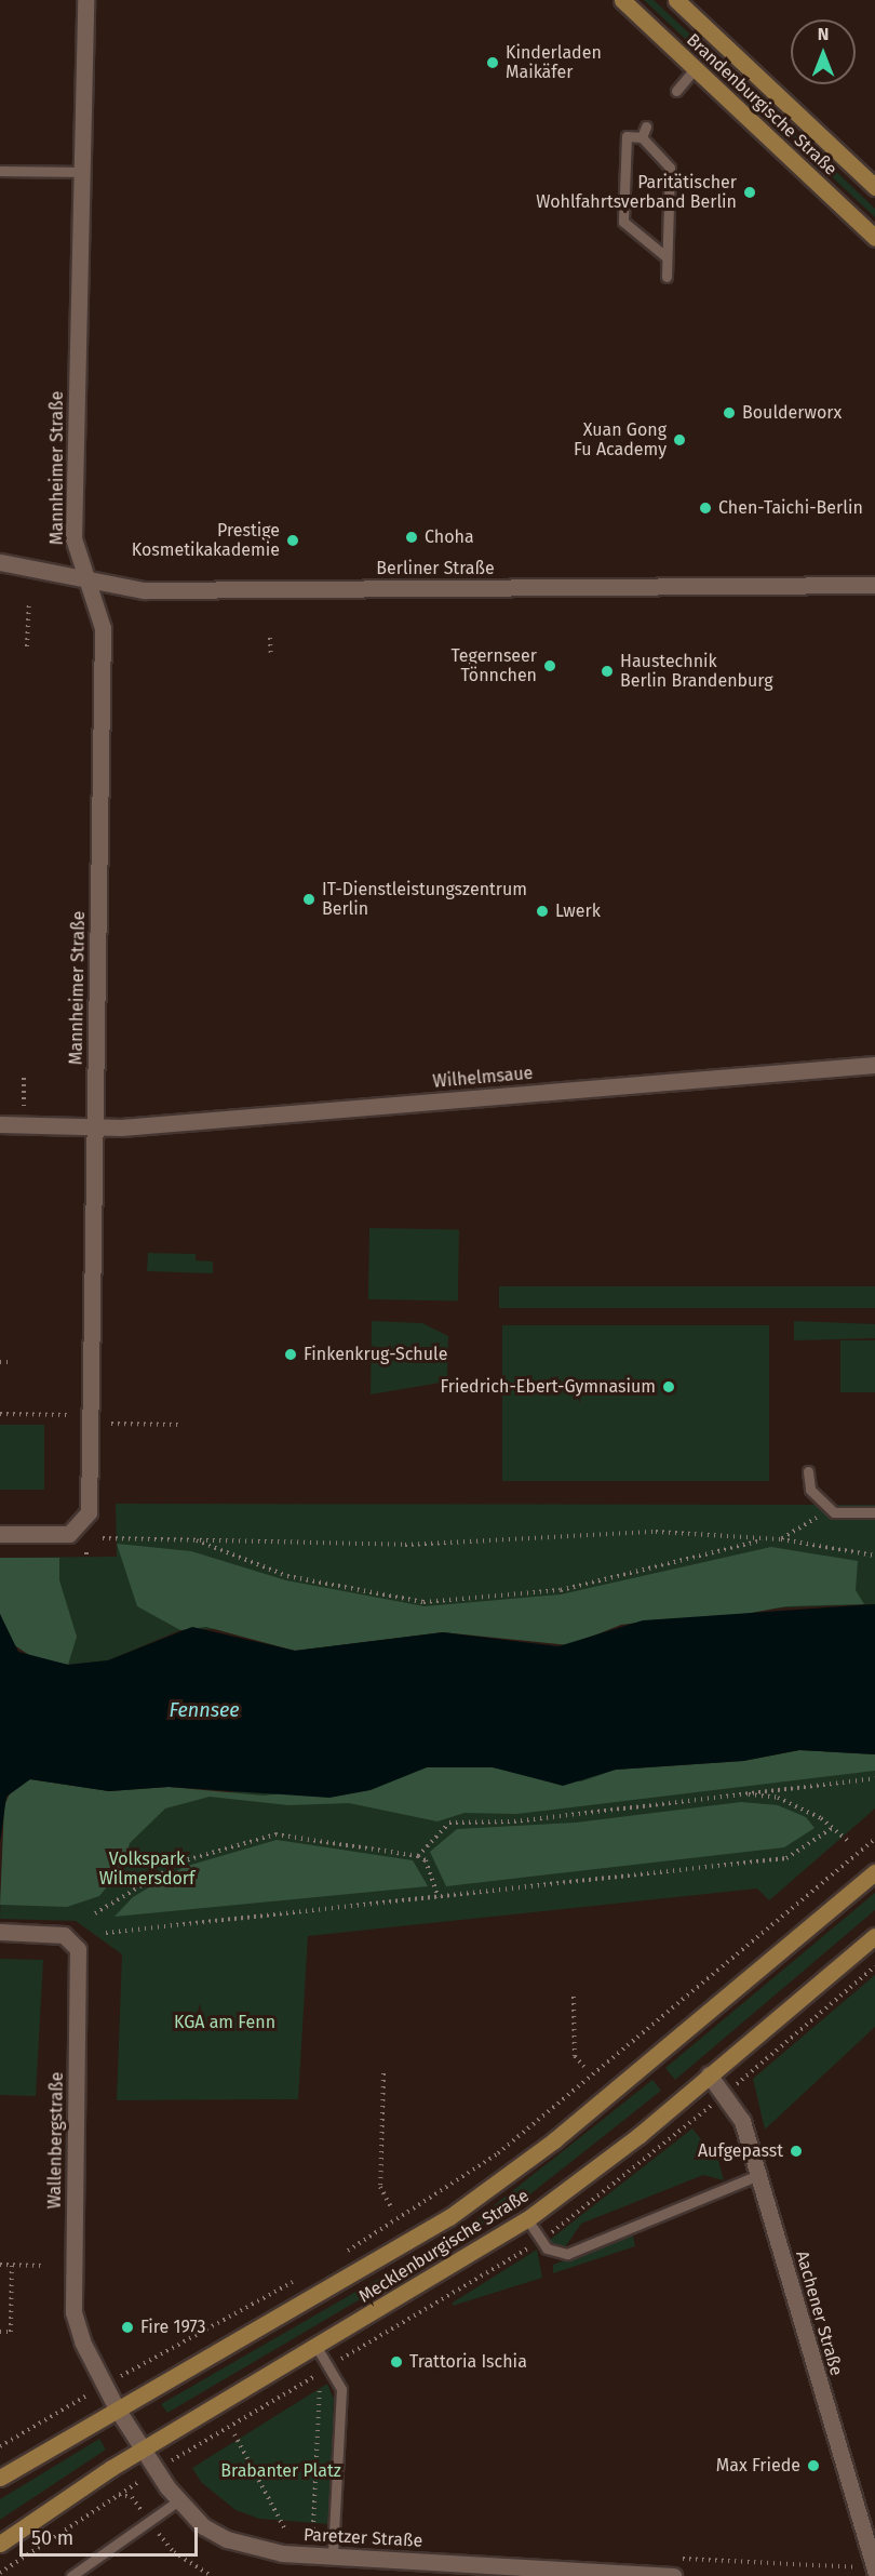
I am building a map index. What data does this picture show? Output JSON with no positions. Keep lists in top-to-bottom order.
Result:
{
  "streets": {
    "main road": ["Brandenburgische Straße", "Mecklenburgische Straße"],
    "street": [
      "Mannheimer Straße",
      "Berliner Straße",
      "Wilhelmsaue",
      "Wallenbergstraße",
      "Aachener Straße",
      "Paretzer Straße"
    ]
  },
  "crossings": [
    ["Mannheimer Straße", "Berliner Straße"],
    ["Mannheimer Straße", "Wilhelmsaue"],
    ["Wallenbergstraße", "Mecklenburgische Straße"],
    ["Wallenbergstraße", "Paretzer Straße"],
    ["Mecklenburgische Straße", "Aachener Straße"],
    ["Mecklenburgische Straße", "Paretzer Straße"]
  ],
  "water": ["Fennsee"],
  "parks": ["Volkspark Wilmersdorf", "KGA am Fenn", "Brabanter Platz"],
  "places": [
    "Kinderladen Maikäfer",
    "Paritätischer Wohlfahrtsverband Berlin",
    "Boulderworx",
    "Xuan Gong Fu Academy",
    "Chen-Taichi-Berlin",
    "Choha",
    "Prestige Kosmetikakademie",
    "Tegernseer Tönnchen",
    "Haustechnik Berlin Brandenburg",
    "IT-Dienstleistungszentrum Berlin",
    "Lwerk",
    "Finkenkrug-Schule",
    "Friedrich-Ebert-Gymnasium",
    "Aufgepasst",
    "Fire 1973",
    "Trattoria Ischia",
    "Max Friede"
  ],
  "scale_bar": "50 m",
  "north": "top"
}
